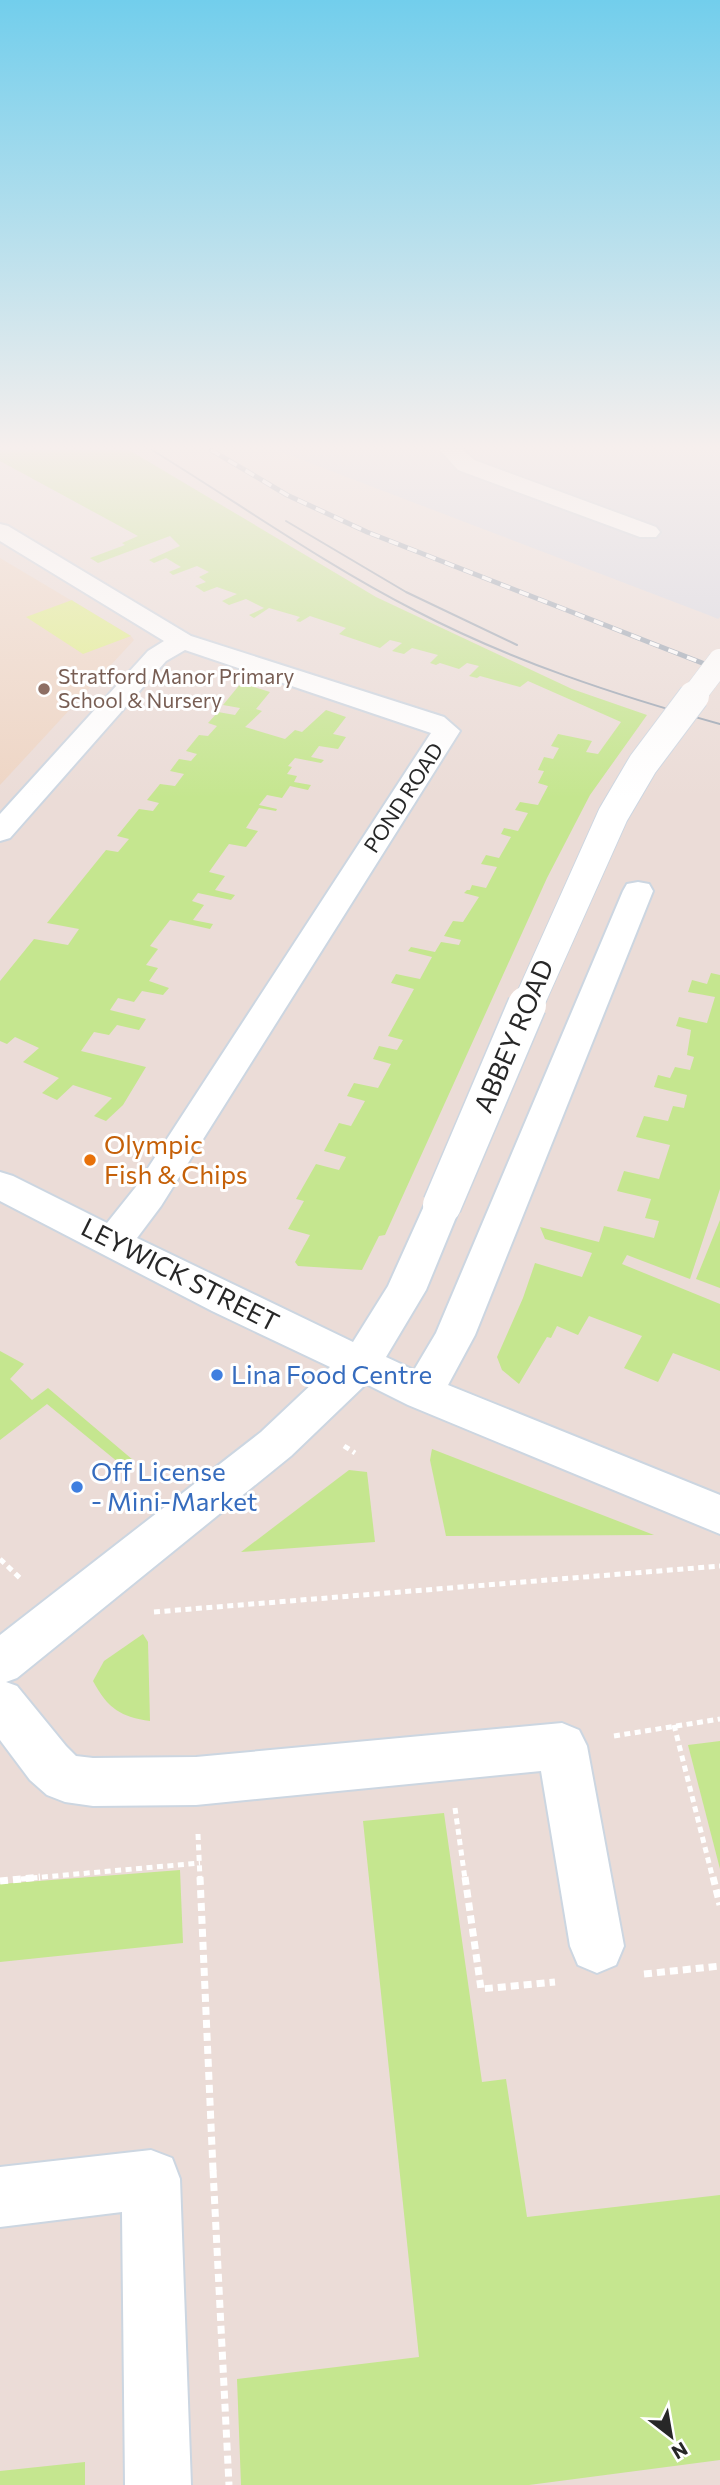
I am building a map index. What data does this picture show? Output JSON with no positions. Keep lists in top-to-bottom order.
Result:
{
  "streets": {
    "street": ["POND ROAD", "ABBEY ROAD", "LEYWICK STREET"]
  },
  "crossings": [
    ["POND ROAD", "LEYWICK STREET"],
    ["ABBEY ROAD", "LEYWICK STREET"]
  ],
  "places": [
    "Stratford Manor Primary School & Nursery",
    "Olympic Fish & Chips",
    "Lina Food Centre",
    "Off License - Mini-Market"
  ],
  "north": "bottom right"
}
